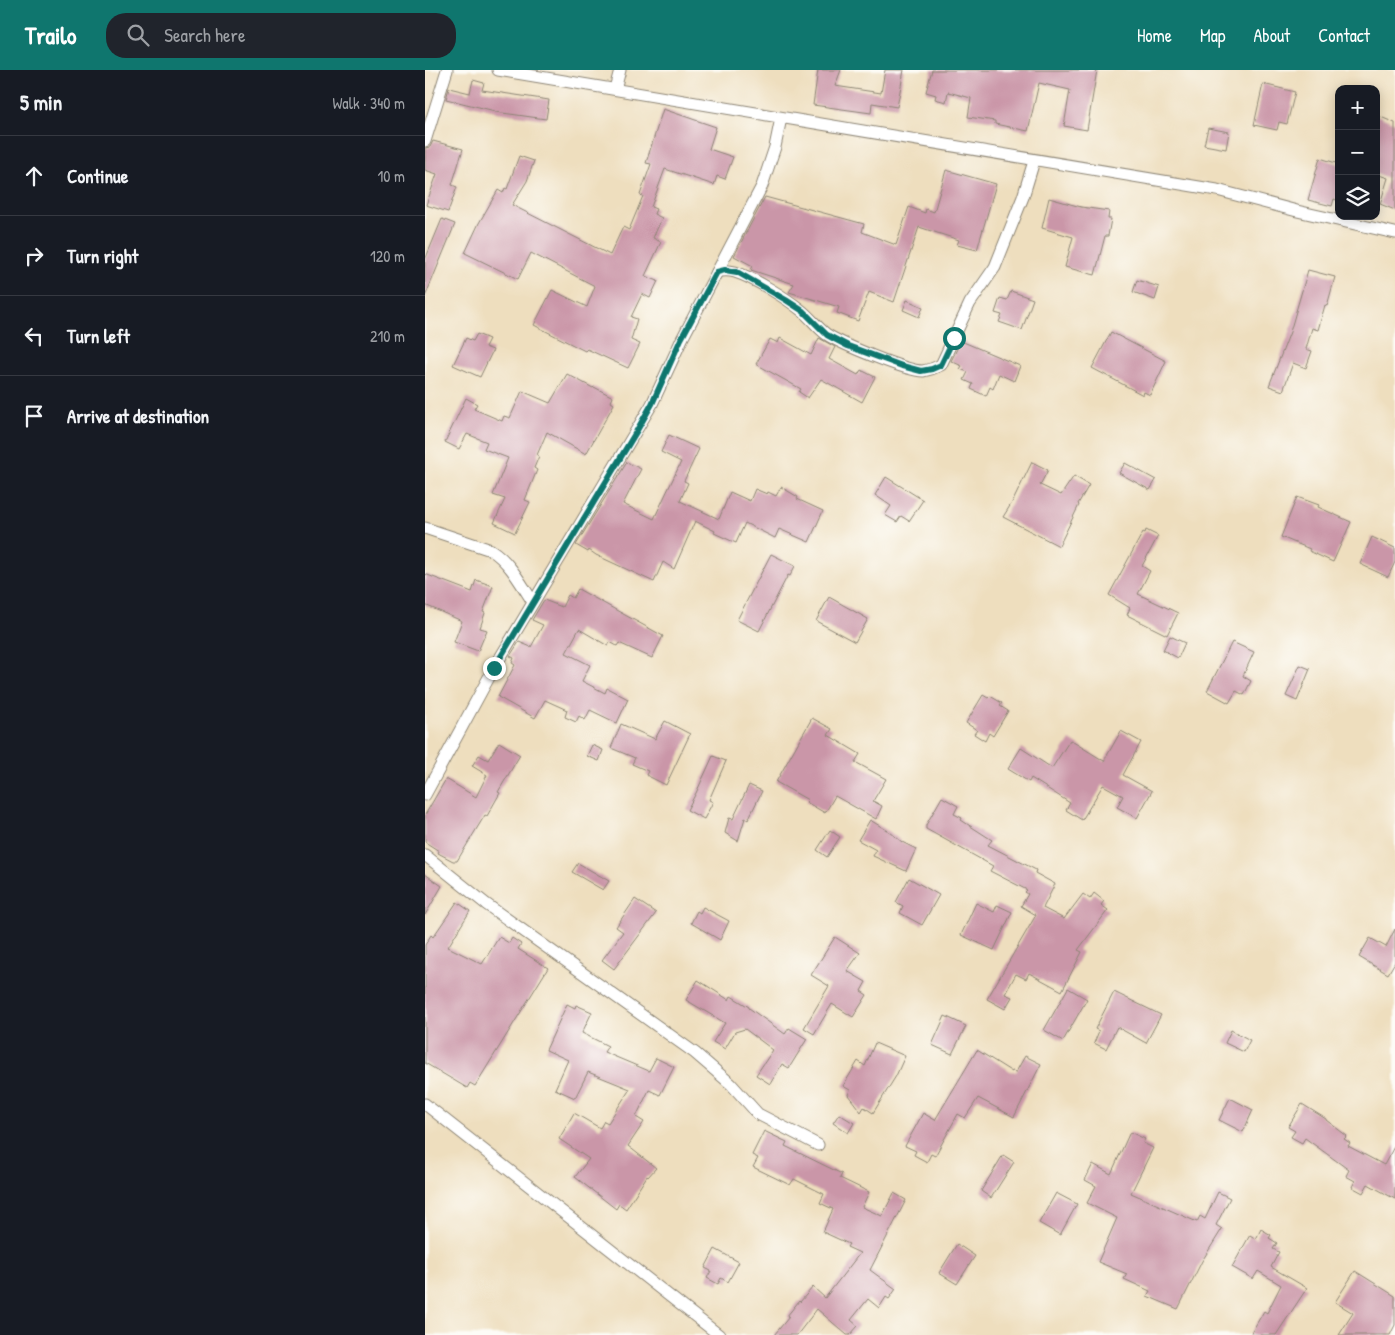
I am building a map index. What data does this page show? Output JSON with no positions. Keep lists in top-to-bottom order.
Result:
{
  "page": {
    "header": "Trailo",
    "search": "Search here",
    "nav": [
      "Home",
      "Map",
      "About",
      "Contact"
    ],
    "heading": ["5 min", "Walk · 340 m"],
    "map_buttons": ["+", "−"],
    "list": [
      ["Continue", "10 m"],
      ["Turn right", "120 m"],
      ["Turn left", "210 m"],
      "Arrive at destination"
    ]
  }
}
